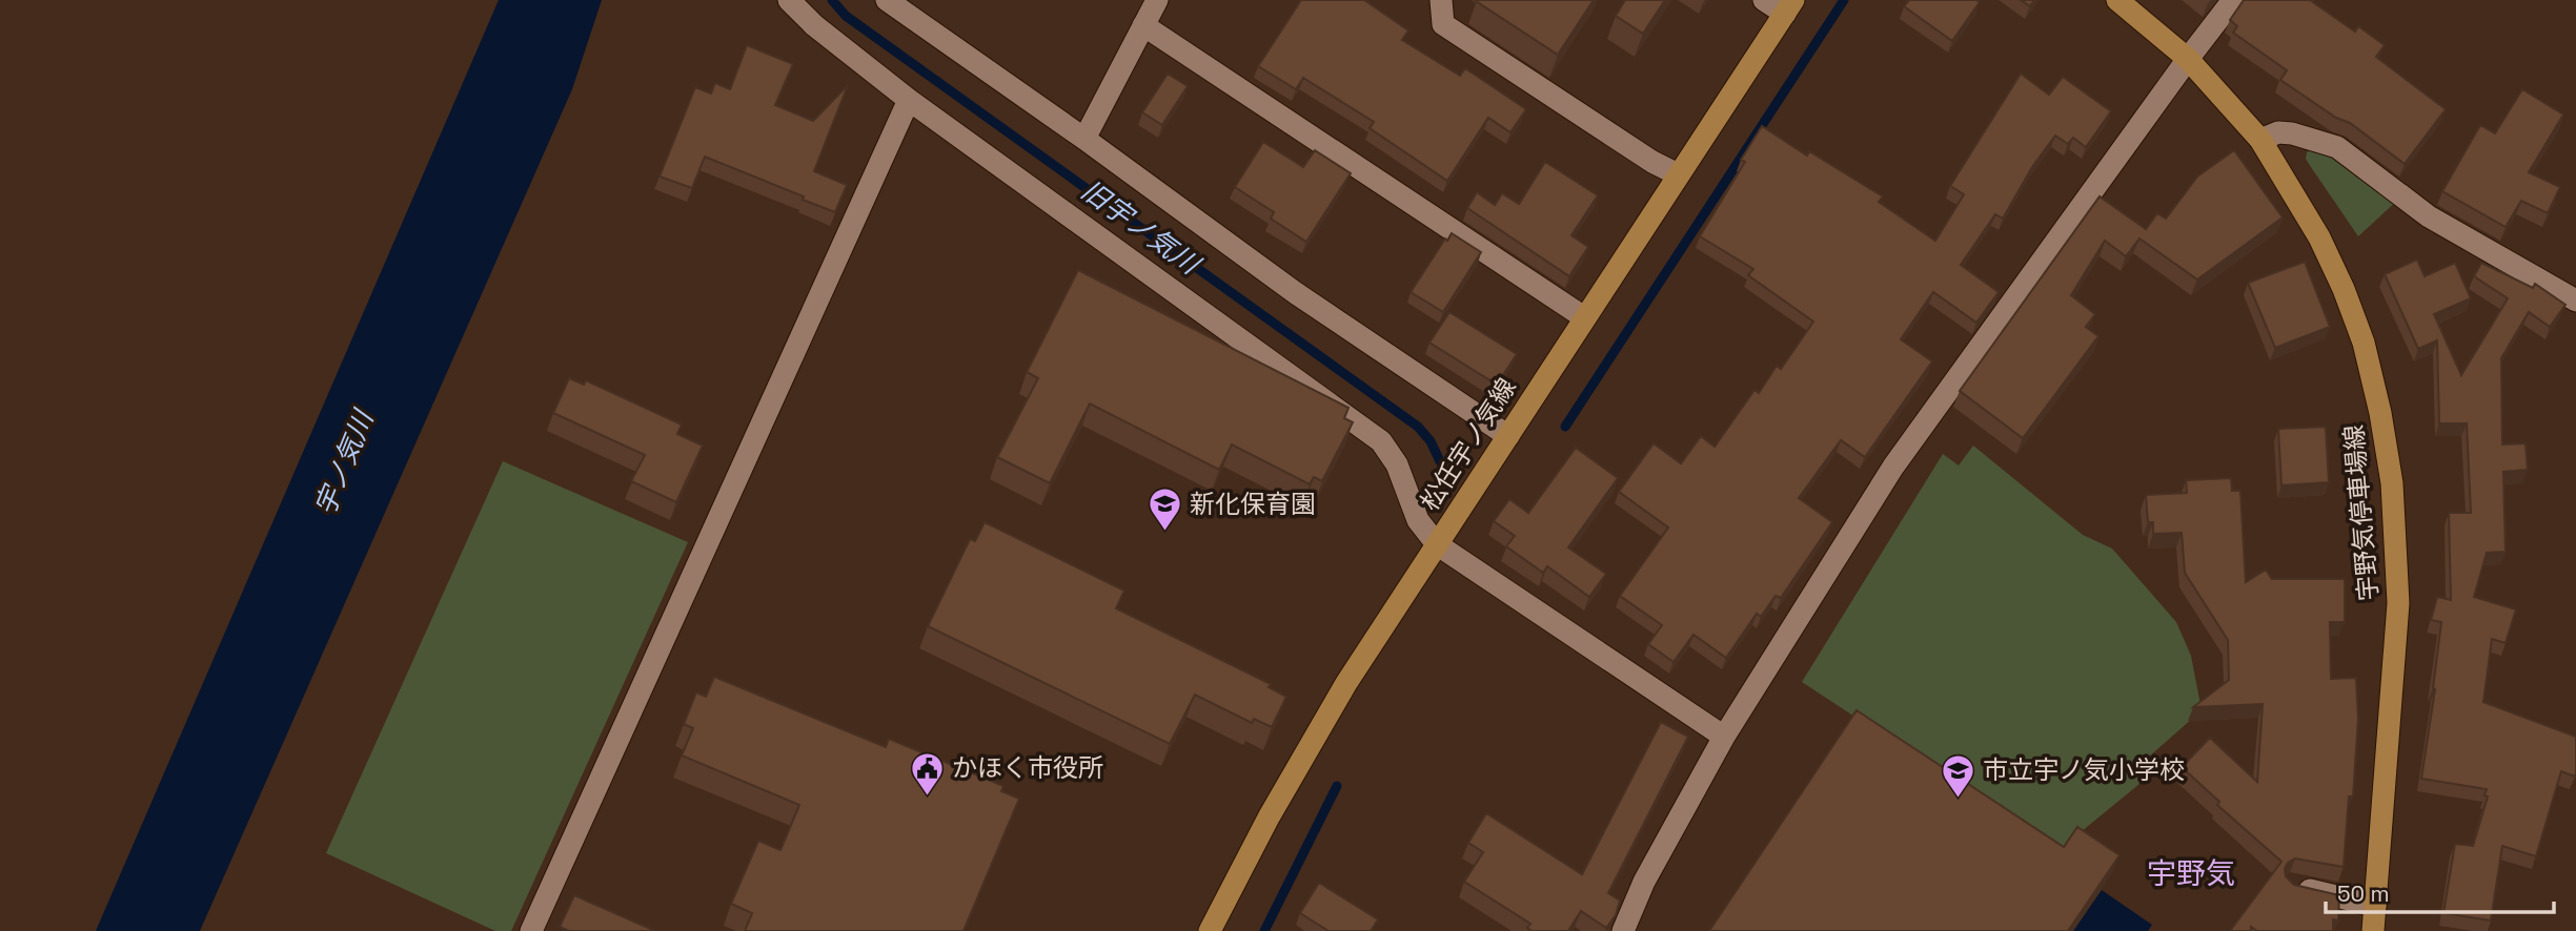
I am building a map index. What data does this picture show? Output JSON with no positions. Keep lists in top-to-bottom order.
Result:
{
  "streets": {
    "main road": ["松任宇ノ気線", "宇野気停車場線"]
  },
  "districts": ["宇野気"],
  "water": ["旧宇ノ気川", "宇ノ気川"],
  "places": {
    "school or university": ["新化保育園", "市立宇ノ気小学校"],
    "public building": ["かほく市役所"]
  },
  "scale_bar": "50 m"
}
